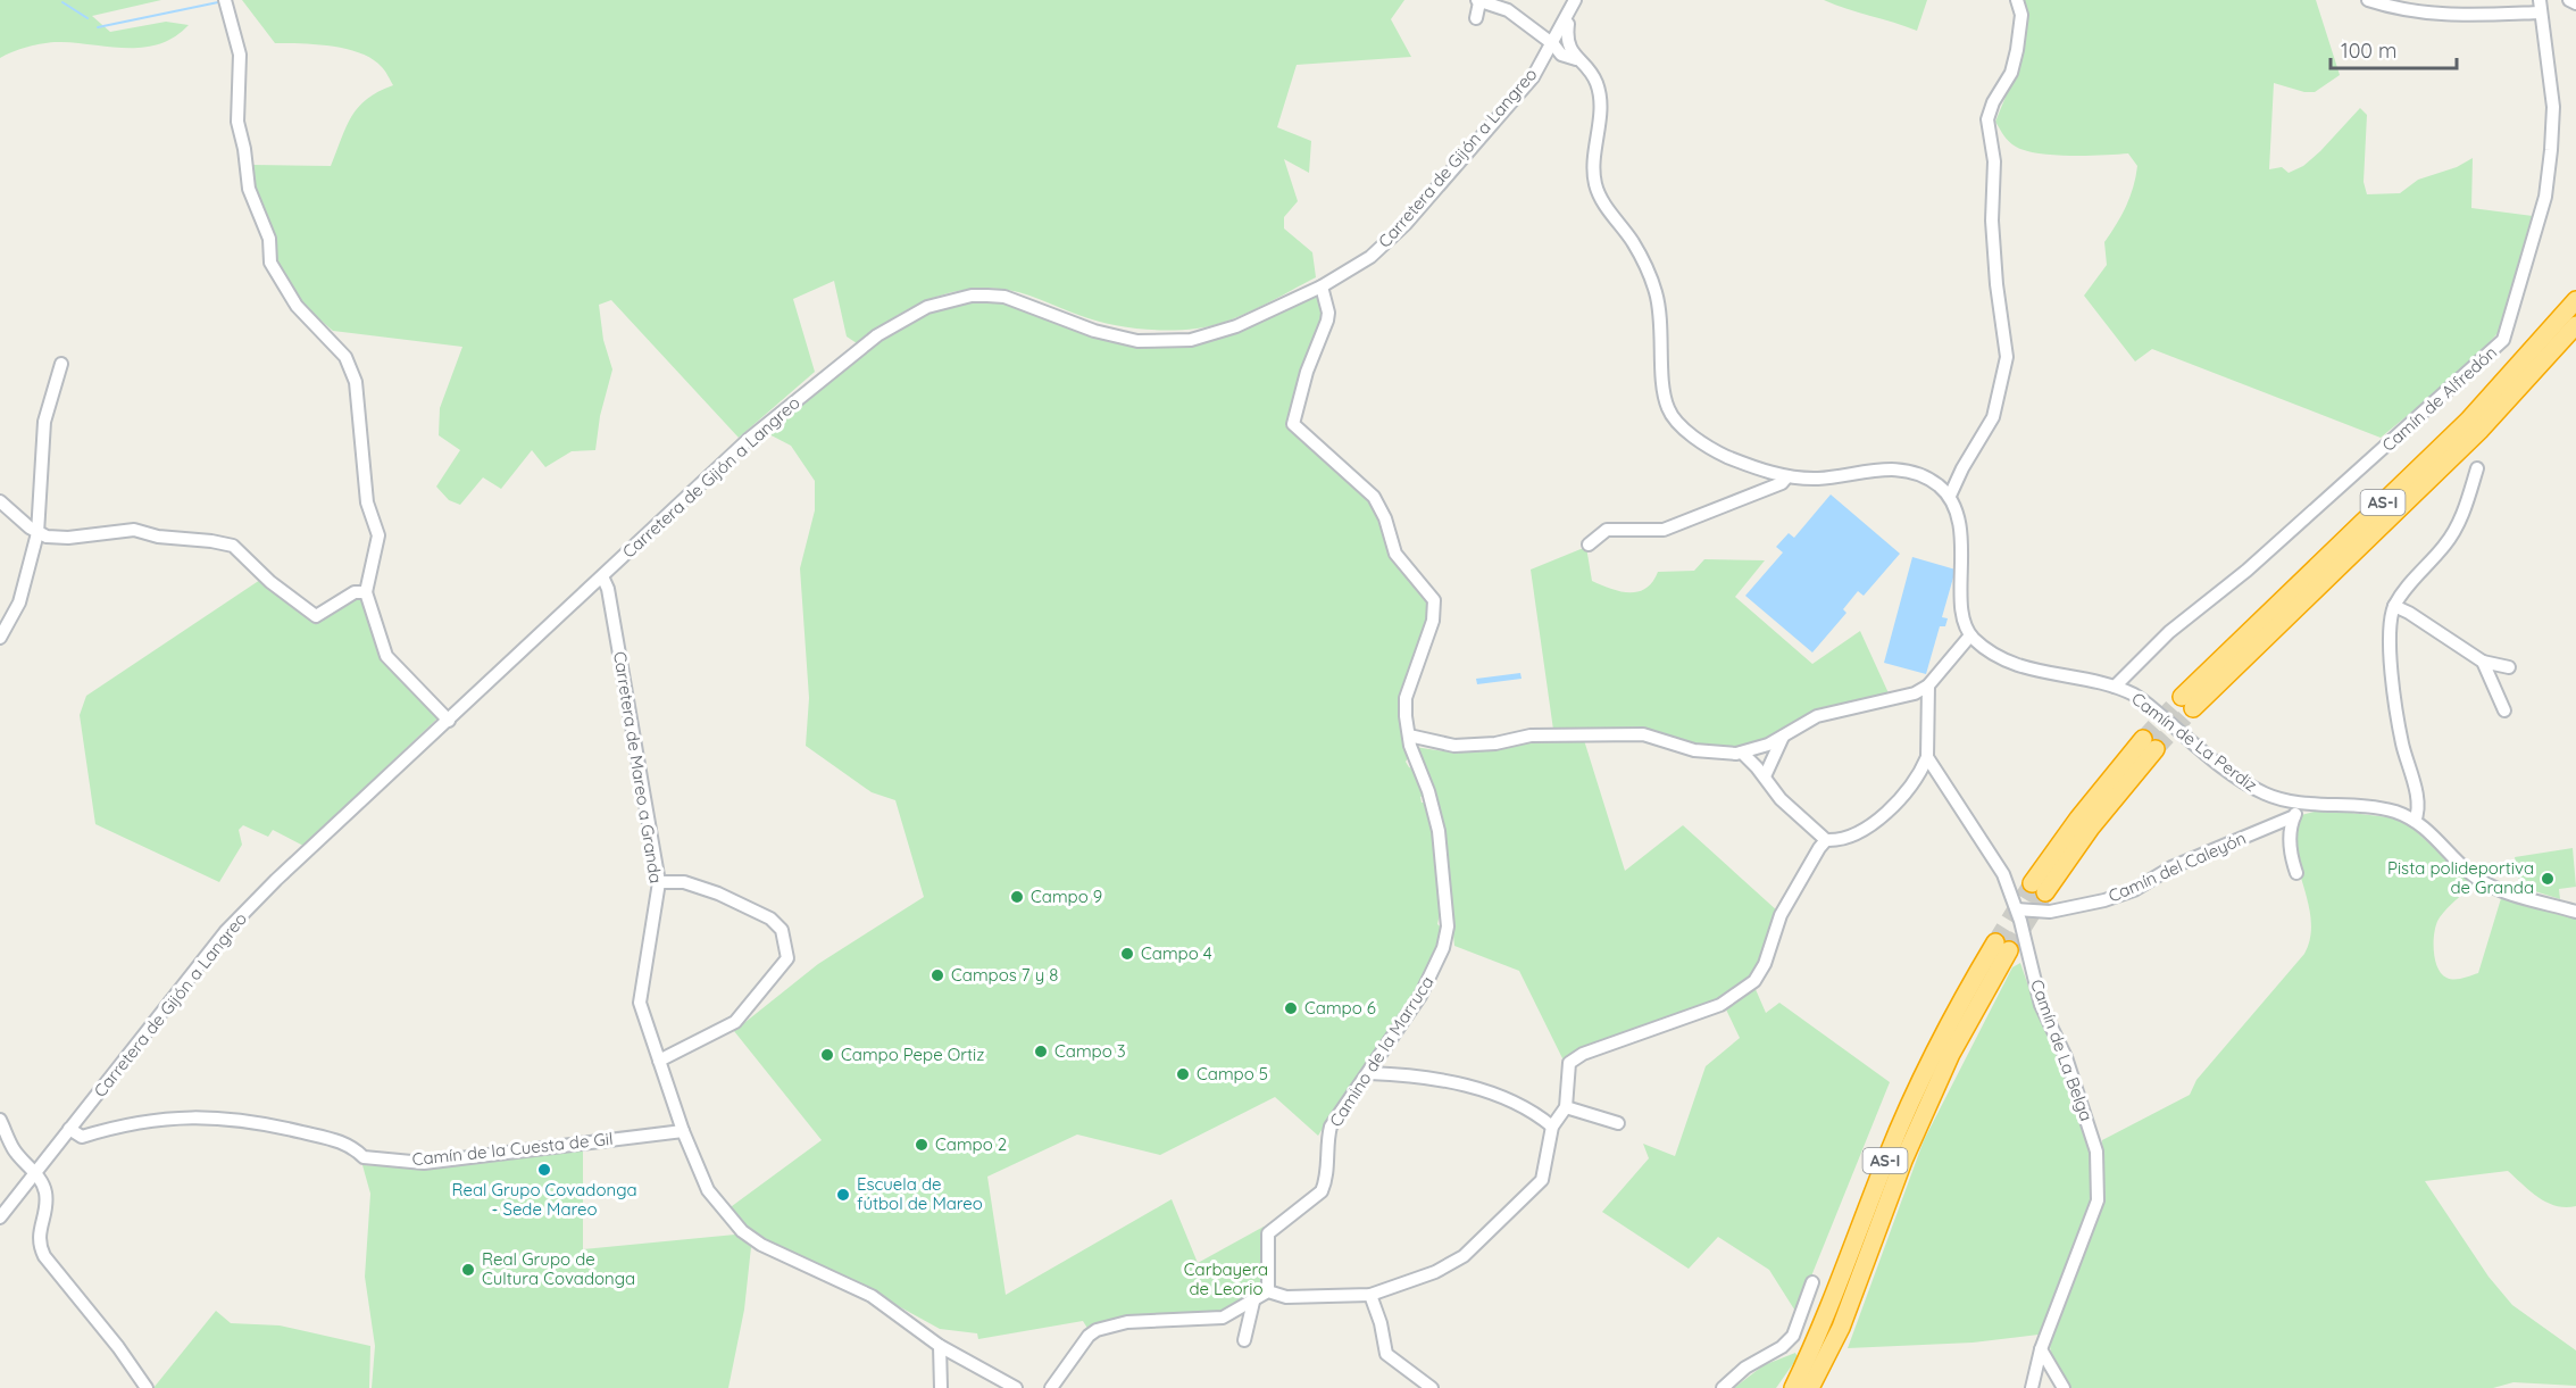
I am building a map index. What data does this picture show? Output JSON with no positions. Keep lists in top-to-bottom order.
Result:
{
  "streets": {
    "highway": ["AS-I"],
    "street": [
      "Carretera de Gijón a Langreo",
      "Camín de Alfredón",
      "Camín de La Perdiz",
      "Carretera de Mareo a Granda",
      "Camín del Caleyón",
      "Camín de La Belga",
      "Camino de la Marruca",
      "Camín de la Cuesta de Gil"
    ]
  },
  "crossings": [
    ["Carretera de Gijón a Langreo", "Carretera de Mareo a Granda"],
    ["Carretera de Gijón a Langreo", "Camino de la Marruca"],
    ["Carretera de Gijón a Langreo", "Camín de la Cuesta de Gil"],
    ["Camín de Alfredón", "Camín de La Perdiz"],
    ["Carretera de Mareo a Granda", "Camín de la Cuesta de Gil"],
    ["Camín del Caleyón", "Camín de La Belga"]
  ],
  "parks": ["Carbayera de Leorio"],
  "places": [
    "Pista polideportiva de Granda",
    "Campo 9",
    "Campo 4",
    "Campos 7 y 8",
    "Campo 6",
    "Campo 3",
    "Campo Pepe Ortiz",
    "Campo 5",
    "Campo 2",
    "Real Grupo Covadonga - Sede Mareo",
    "Escuela de fútbol de Mareo",
    "Real Grupo de Cultura Covadonga"
  ],
  "scale_bar": "100 m"
}
